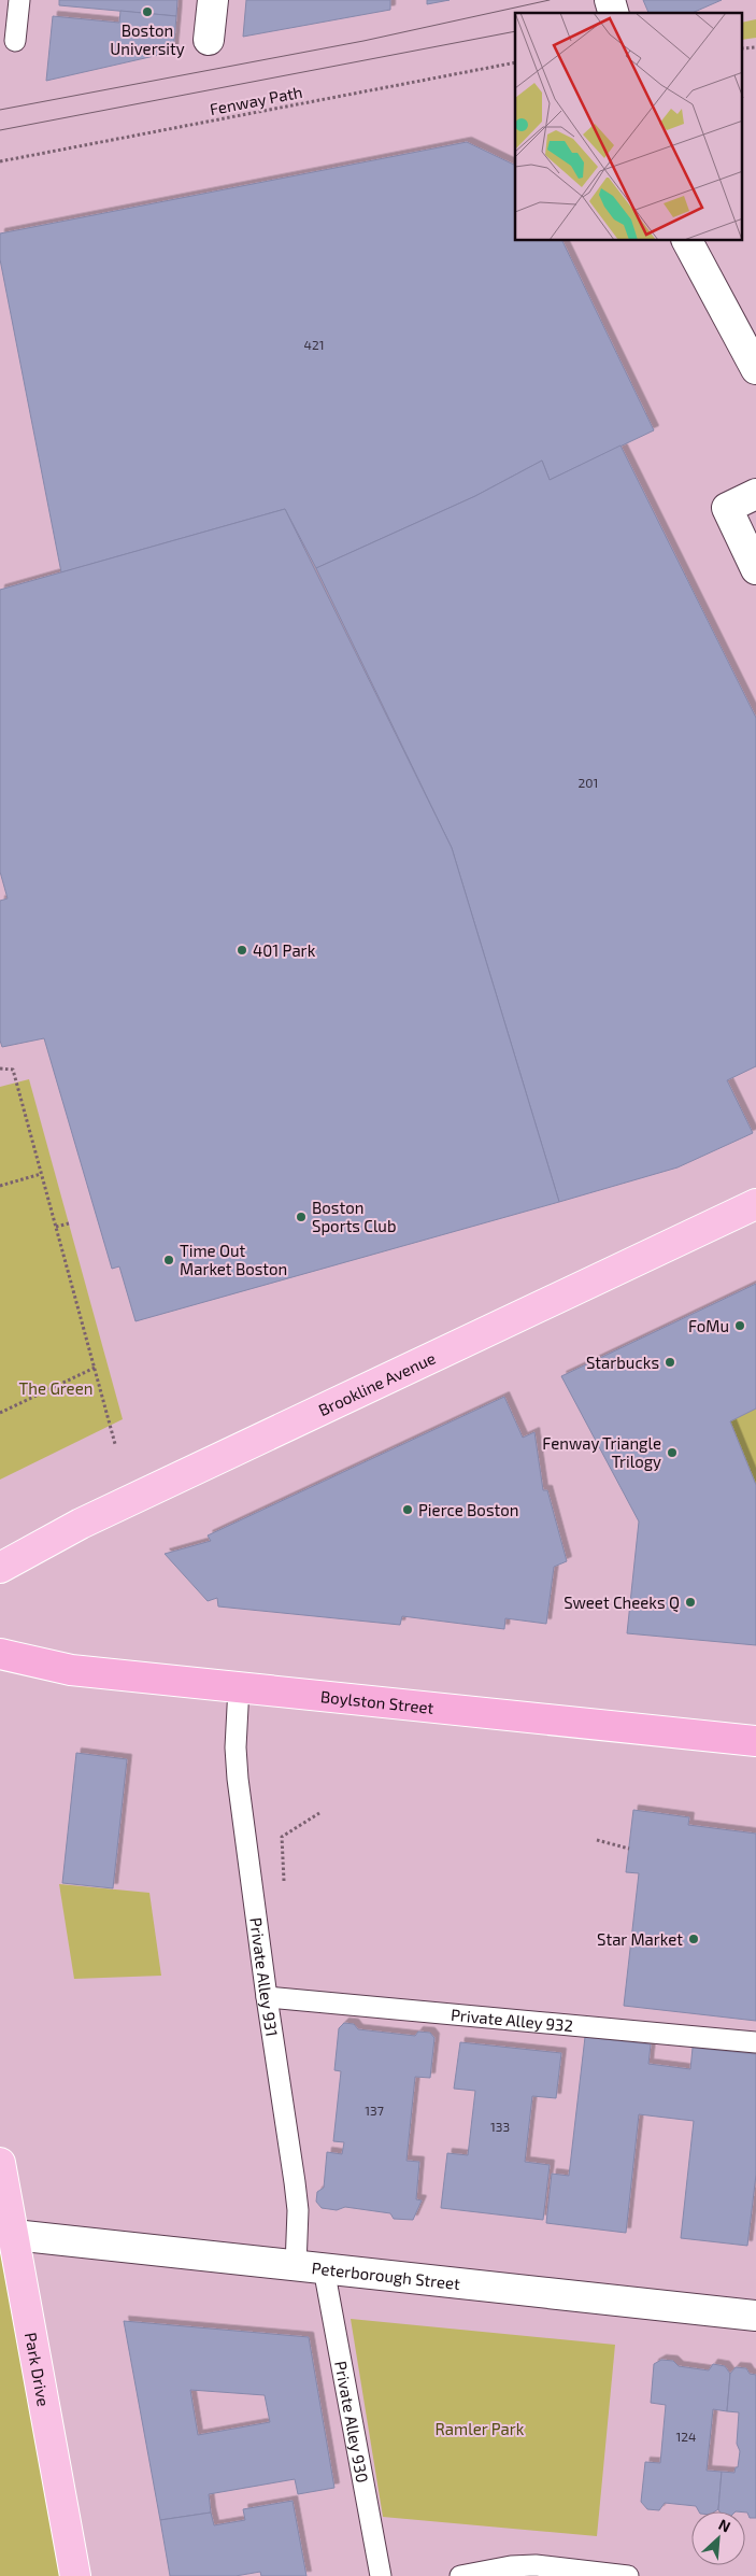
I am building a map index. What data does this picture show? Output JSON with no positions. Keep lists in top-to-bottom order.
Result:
{
  "streets": {
    "highway": ["Boylston Street"],
    "main road": ["Brookline Avenue", "Park Drive"],
    "street": ["Peterborough Street"],
    "lane": ["Private Alley 931", "Private Alley 932", "Private Alley 930"],
    "path": ["Fenway Path"]
  },
  "crossings": [
    ["Boylston Street", "Private Alley 931"],
    ["Private Alley 931", "Private Alley 932"],
    ["Private Alley 931", "Peterborough Street"],
    ["Private Alley 931", "Private Alley 930"],
    ["Peterborough Street", "Park Drive"],
    ["Peterborough Street", "Private Alley 930"]
  ],
  "parks": ["The Green", "Ramler Park"],
  "places": [
    "Boston University",
    "401 Park",
    "Boston Sports Club",
    "Time Out Market Boston",
    "FoMu",
    "Starbucks",
    "Fenway Triangle Trilogy",
    "Pierce Boston",
    "Sweet Cheeks Q",
    "Star Market"
  ],
  "house_numbers": [
    "421",
    "201",
    "137",
    "133",
    "124"
  ],
  "north": "top right"
}
